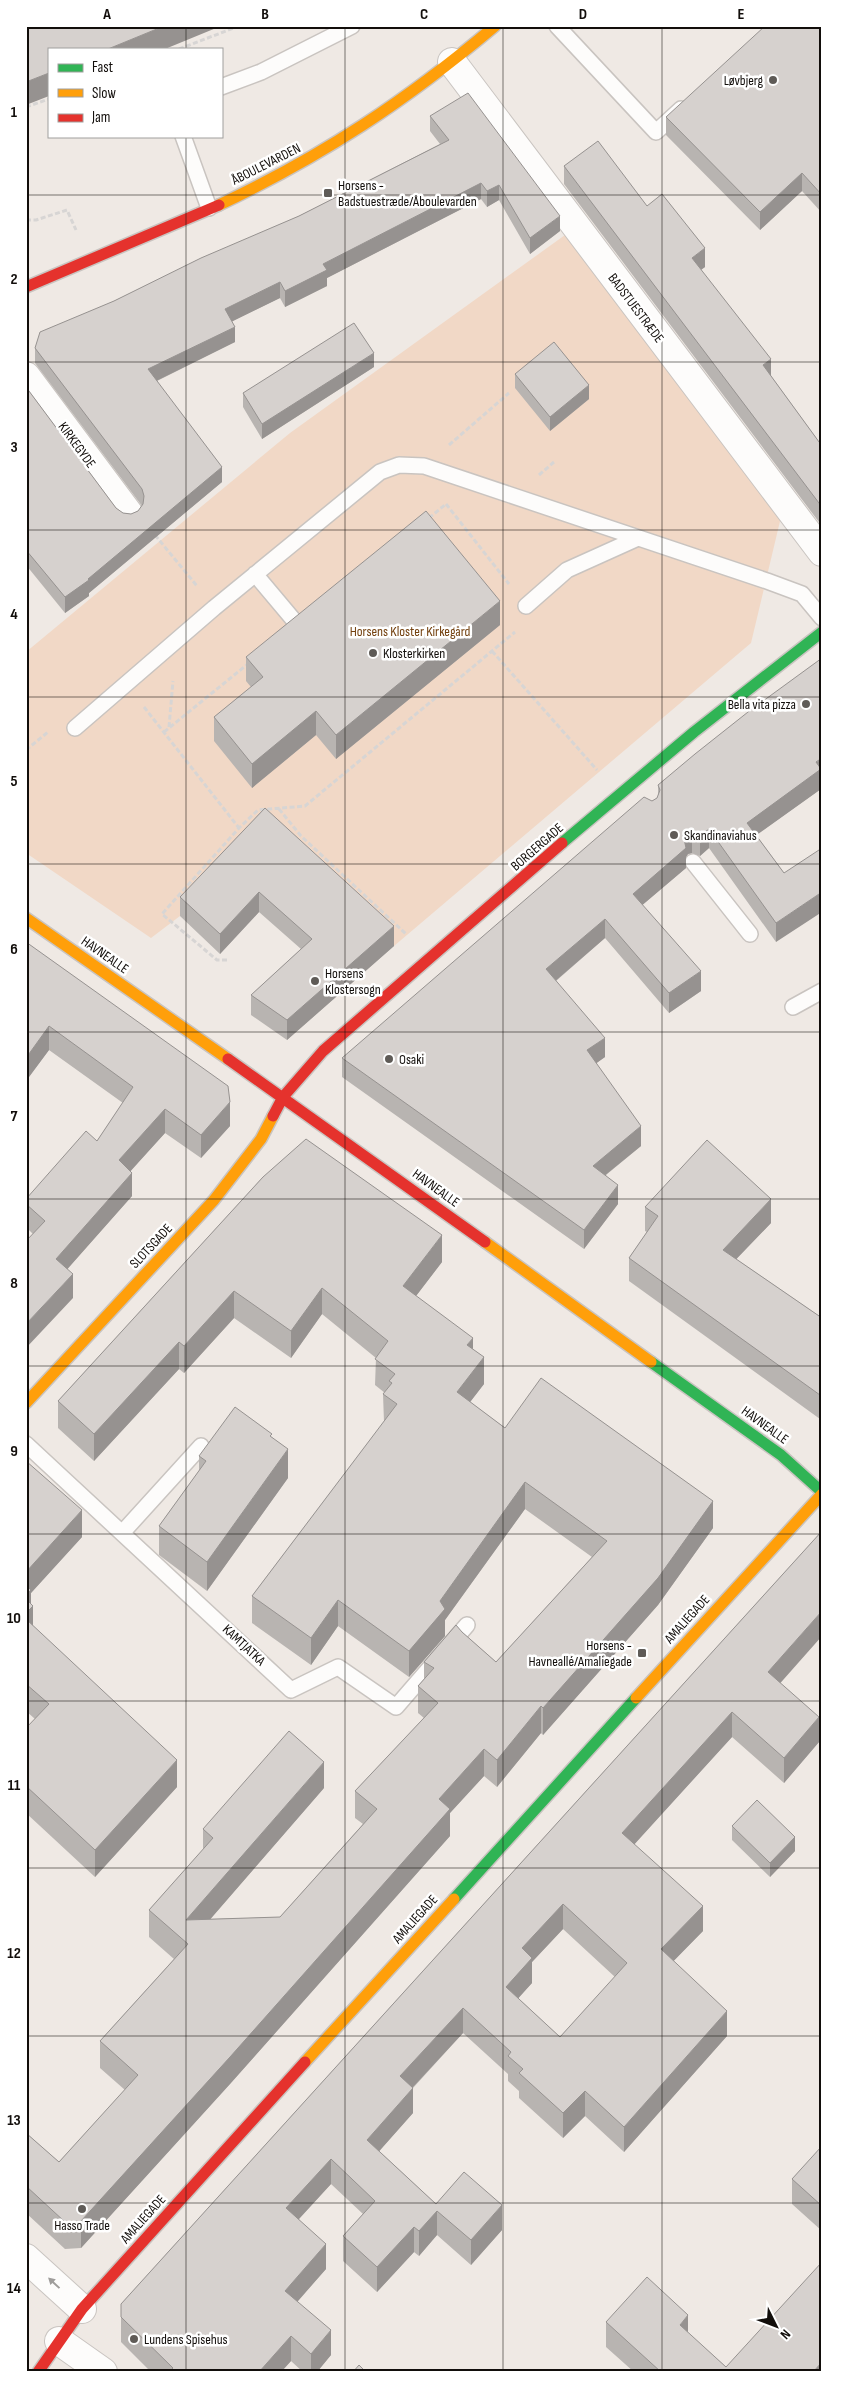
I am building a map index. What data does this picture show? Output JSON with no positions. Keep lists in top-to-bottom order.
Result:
{
  "streets": {
    "street": [
      "ÅBOULEVARDEN",
      "BADSTUESTRÆDE",
      "KIRKEGYDE",
      "BORGERGADE",
      "HAVNEALLE",
      "SLOTSGADE",
      "AMALIEGADE"
    ],
    "lane": ["KAMTJATKA"]
  },
  "crossings": [
    ["ÅBOULEVARDEN", "BADSTUESTRÆDE"],
    ["BORGERGADE", "HAVNEALLE"],
    ["BORGERGADE", "SLOTSGADE"],
    ["HAVNEALLE", "SLOTSGADE"],
    ["HAVNEALLE", "AMALIEGADE"]
  ],
  "parks": ["Horsens Kloster Kirkegård"],
  "places": {
    "other": [
      "Løvbjerg",
      "Klosterkirken",
      "Bella vita pizza",
      "Skandinaviahus",
      "Horsens Klostersogn",
      "Osaki",
      "Hasso Trade",
      "Lundens Spisehus"
    ],
    "transit": ["Horsens - Badstuestræde/Åboulevarden", "Horsens - Havneallé/Amaliegade"]
  },
  "legend": ["Fast", "Slow", "Jam"],
  "north": "bottom right",
  "grid": {
    "columns": [
      "A",
      "B",
      "C",
      "D",
      "E"
    ],
    "rows": [
      "1",
      "2",
      "3",
      "4",
      "5",
      "6",
      "7",
      "8",
      "9",
      "10",
      "11",
      "12",
      "13",
      "14"
    ]
  }
}
